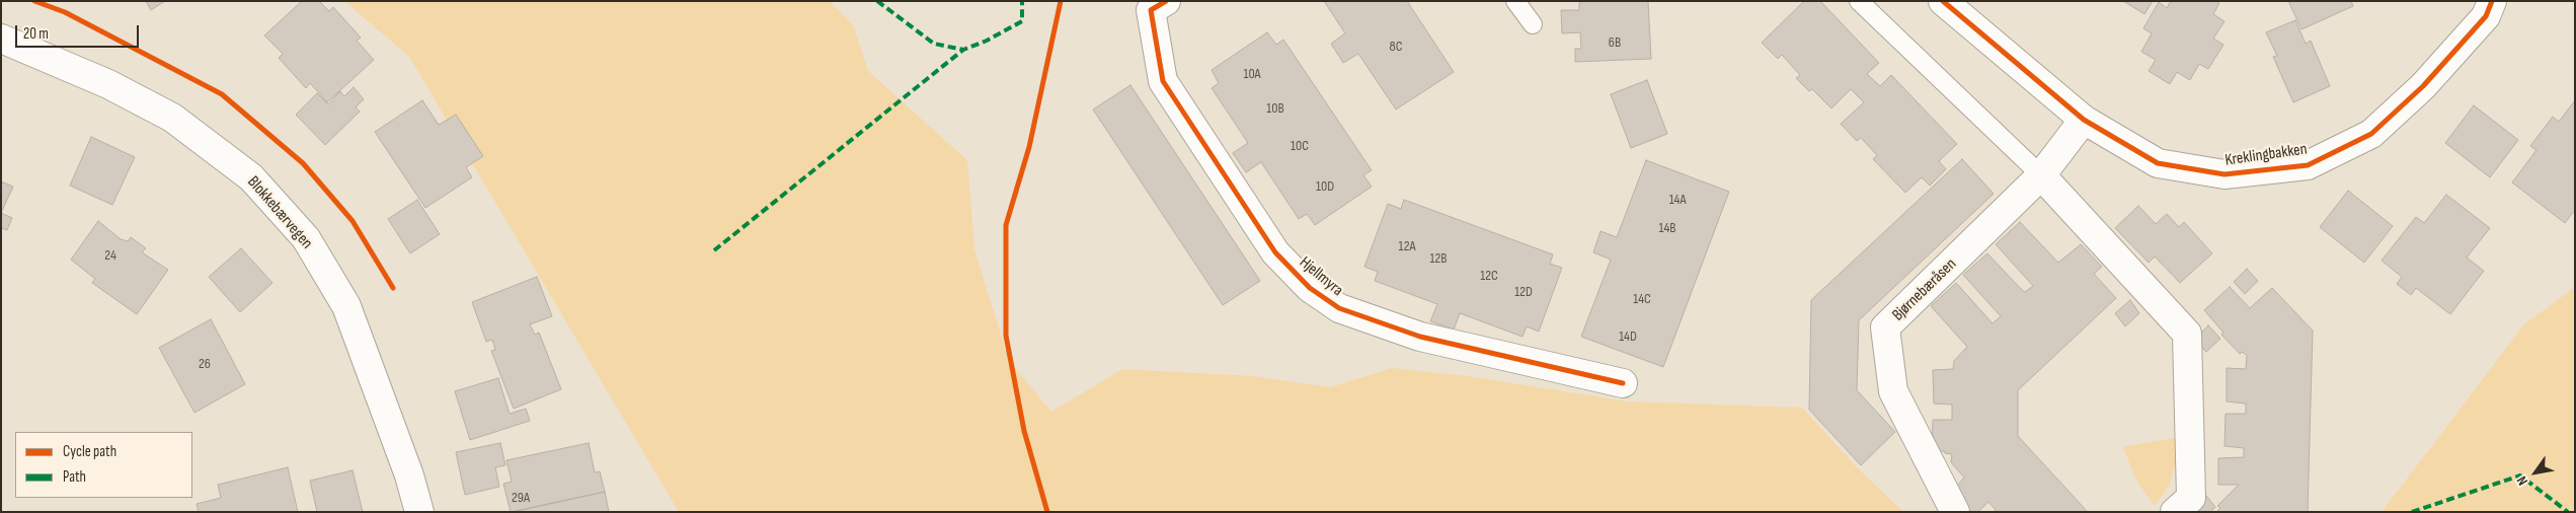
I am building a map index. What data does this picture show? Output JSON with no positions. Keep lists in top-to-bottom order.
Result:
{
  "streets": {
    "street": [
      "Kreklingbakken",
      "Blokkebærvegen",
      "Hjellmyra",
      "Bjørnebæråsen"
    ]
  },
  "crossings": [
    ["Kreklingbakken", "Bjørnebæråsen"]
  ],
  "house_numbers": [
    "6B",
    "8C",
    "10A",
    "10B",
    "10C",
    "10D",
    "14A",
    "14B",
    "12A",
    "24",
    "12B",
    "12C",
    "12D",
    "14C",
    "14D",
    "26",
    "29A"
  ],
  "legend": ["Cycle path", "Path"],
  "scale_bar": "20 m",
  "north": "bottom left"
}
